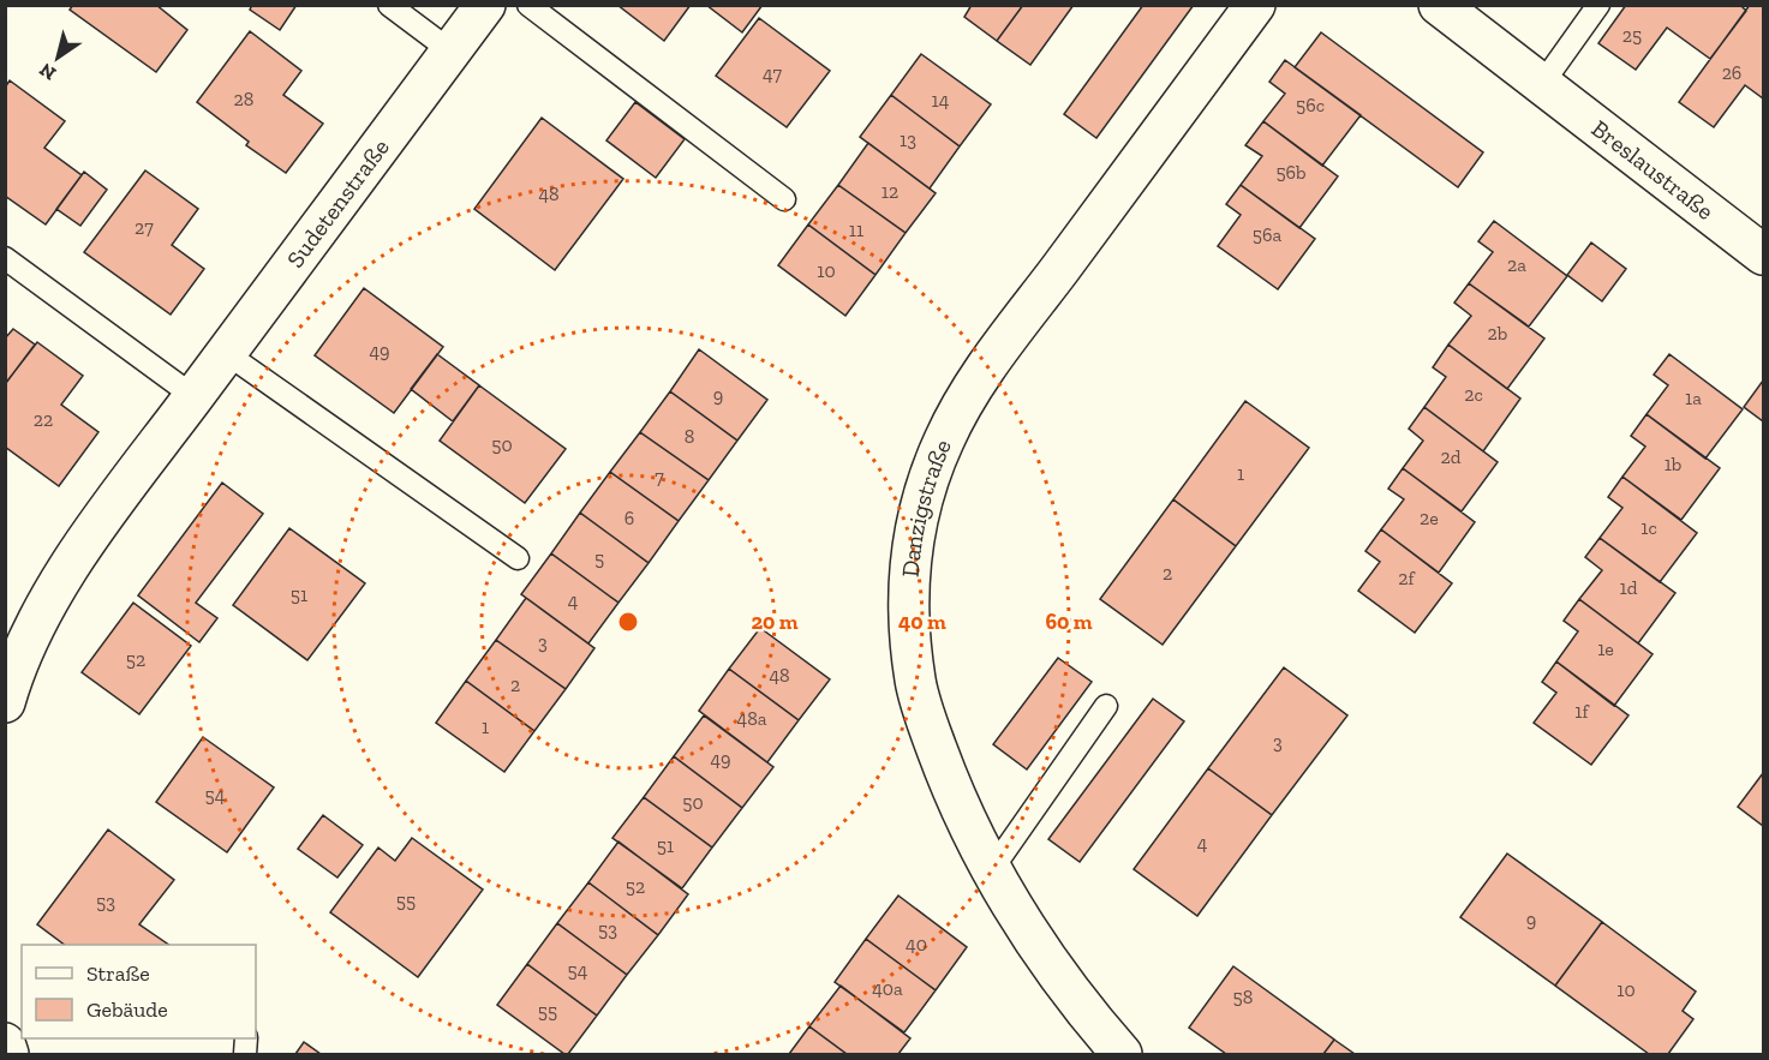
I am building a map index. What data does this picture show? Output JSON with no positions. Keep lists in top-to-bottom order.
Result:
{
  "streets": {
    "street": ["Breslaustraße", "Sudetenstraße", "Danzigstraße"]
  },
  "house_numbers": [
    "25",
    "26",
    "47",
    "28",
    "14",
    "56c",
    "13",
    "56b",
    "12",
    "48",
    "27",
    "11",
    "56a",
    "2a",
    "10",
    "2b",
    "49",
    "2c",
    "9",
    "1a",
    "22",
    "8",
    "50",
    "2d",
    "1b",
    "1",
    "7",
    "6",
    "2e",
    "1c",
    "5",
    "2",
    "2f",
    "1d",
    "51",
    "4",
    "3",
    "1e",
    "52",
    "48",
    "2",
    "1f",
    "48a",
    "1",
    "3",
    "49",
    "54",
    "50",
    "4",
    "51",
    "52",
    "55",
    "53",
    "9",
    "53",
    "40",
    "54",
    "40a",
    "10",
    "58",
    "55"
  ],
  "legend": ["Straße", "Gebäude"],
  "north": "bottom left",
  "rings": ["20 m", "40 m", "60 m"]
}
